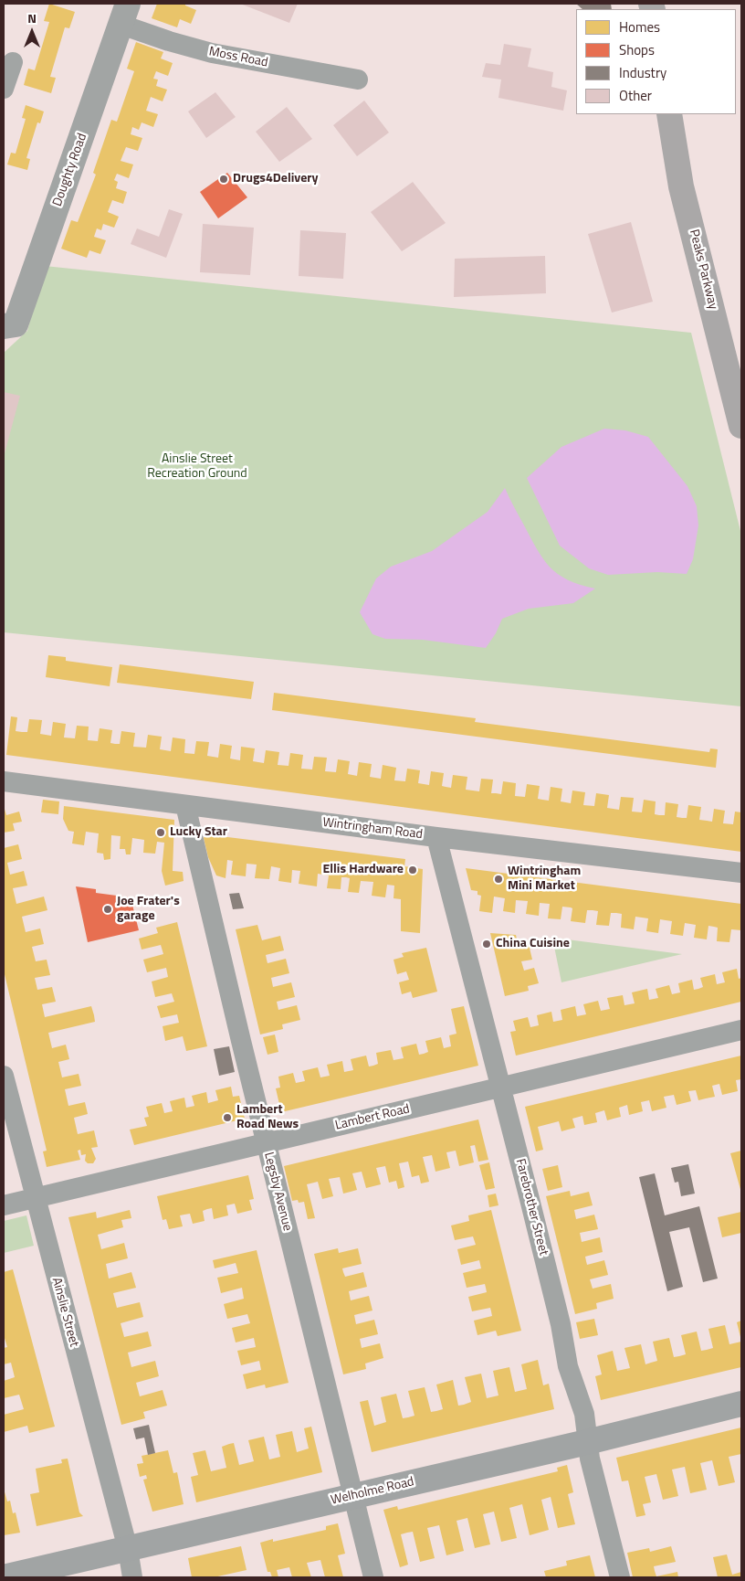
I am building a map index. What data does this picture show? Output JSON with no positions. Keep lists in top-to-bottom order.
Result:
{
  "streets": {
    "highway": ["Peaks Parkway"],
    "main road": ["Welholme Road"],
    "street": [
      "Moss Road",
      "Doughty Road",
      "Wintringham Road",
      "Lambert Road",
      "Legsby Avenue",
      "Farebrother Street",
      "Ainslie Street"
    ]
  },
  "crossings": [
    ["Moss Road", "Doughty Road"],
    ["Wintringham Road", "Legsby Avenue"],
    ["Wintringham Road", "Farebrother Street"],
    ["Lambert Road", "Legsby Avenue"],
    ["Lambert Road", "Farebrother Street"],
    ["Lambert Road", "Ainslie Street"],
    ["Legsby Avenue", "Welholme Road"],
    ["Farebrother Street", "Welholme Road"],
    ["Ainslie Street", "Welholme Road"]
  ],
  "parks": ["Ainslie Street Recreation Ground"],
  "places": [
    "Drugs4Delivery",
    "Lucky Star",
    "Ellis Hardware",
    "Wintringham Mini Market",
    "Joe Frater's garage",
    "China Cuisine",
    "Lambert Road News"
  ],
  "legend": [
    "Homes",
    "Shops",
    "Industry",
    "Other"
  ],
  "north": "top"
}
